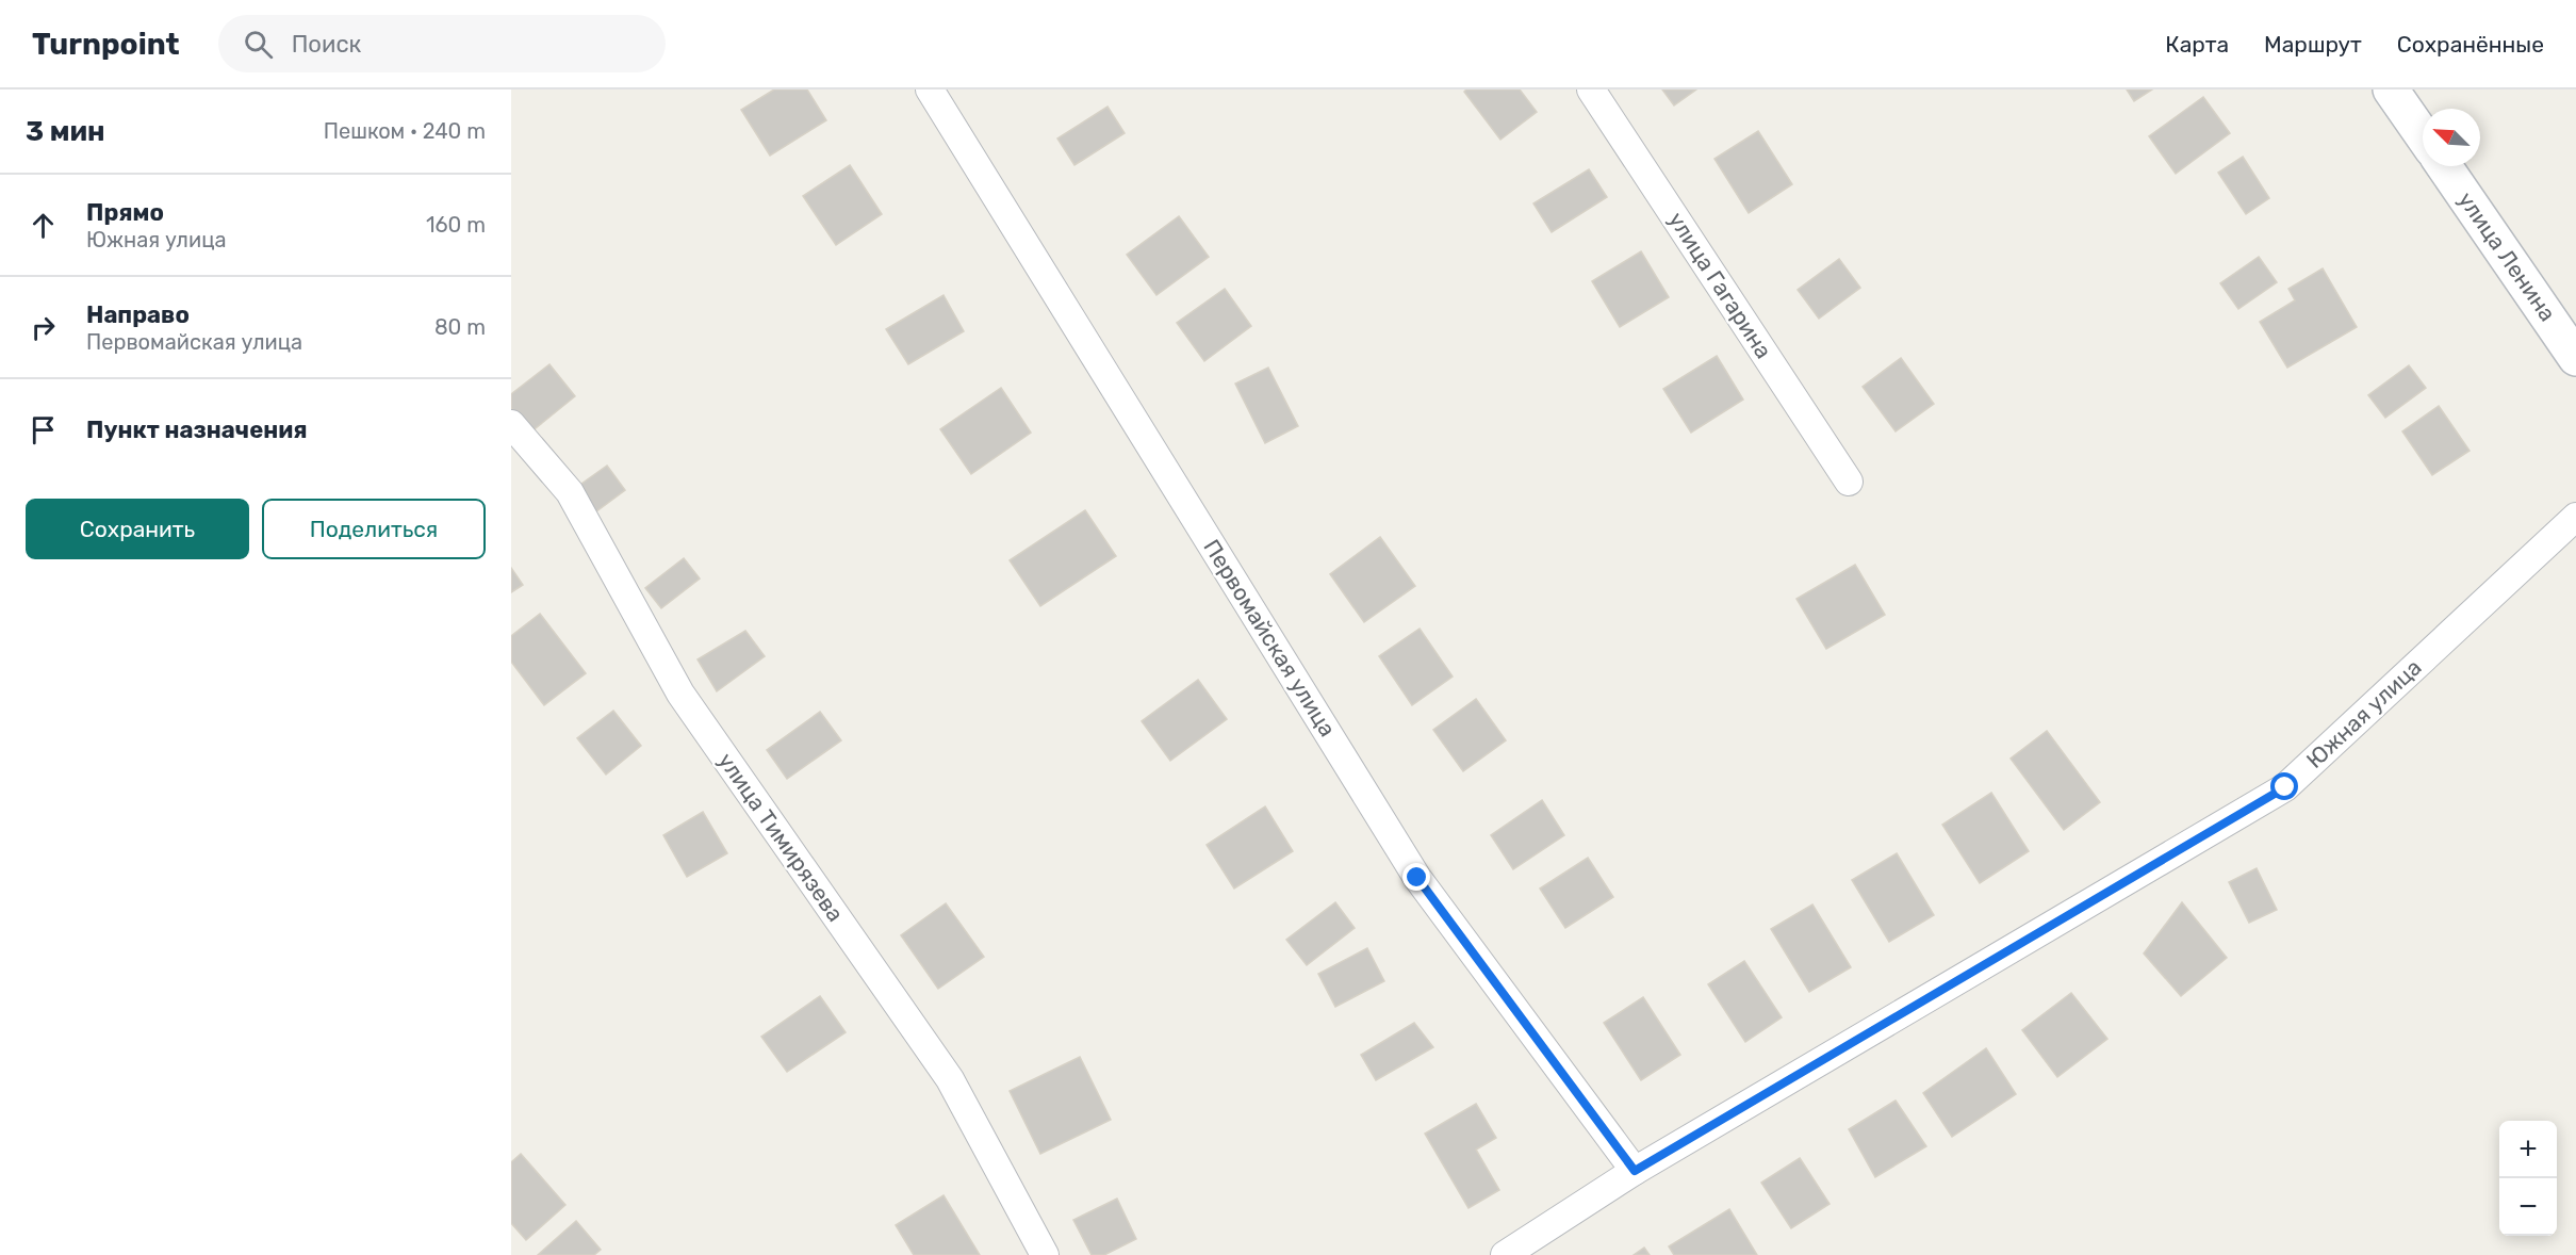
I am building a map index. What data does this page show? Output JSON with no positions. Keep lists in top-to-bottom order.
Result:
{
  "streets": {
    "main road": ["улица Ленина"],
    "street": [
      "улица Гагарина",
      "Первомайская улица",
      "Южная улица",
      "улица Тимирязева"
    ]
  },
  "crossings": [
    ["Первомайская улица", "Южная улица"]
  ],
  "north": "top left",
  "page": {
    "header": "Turnpoint",
    "search": "Поиск",
    "nav": ["Карта", "Маршрут", "Сохранённые"],
    "heading": ["3 мин", "Пешком · 240 m"],
    "list": [
      ["Прямо", "Южная улица", "160 m"],
      ["Направо", "Первомайская улица", "80 m"],
      "Пункт назначения"
    ],
    "buttons": ["Сохранить", "Поделиться"],
    "map_buttons": ["+", "−"]
  }
}
